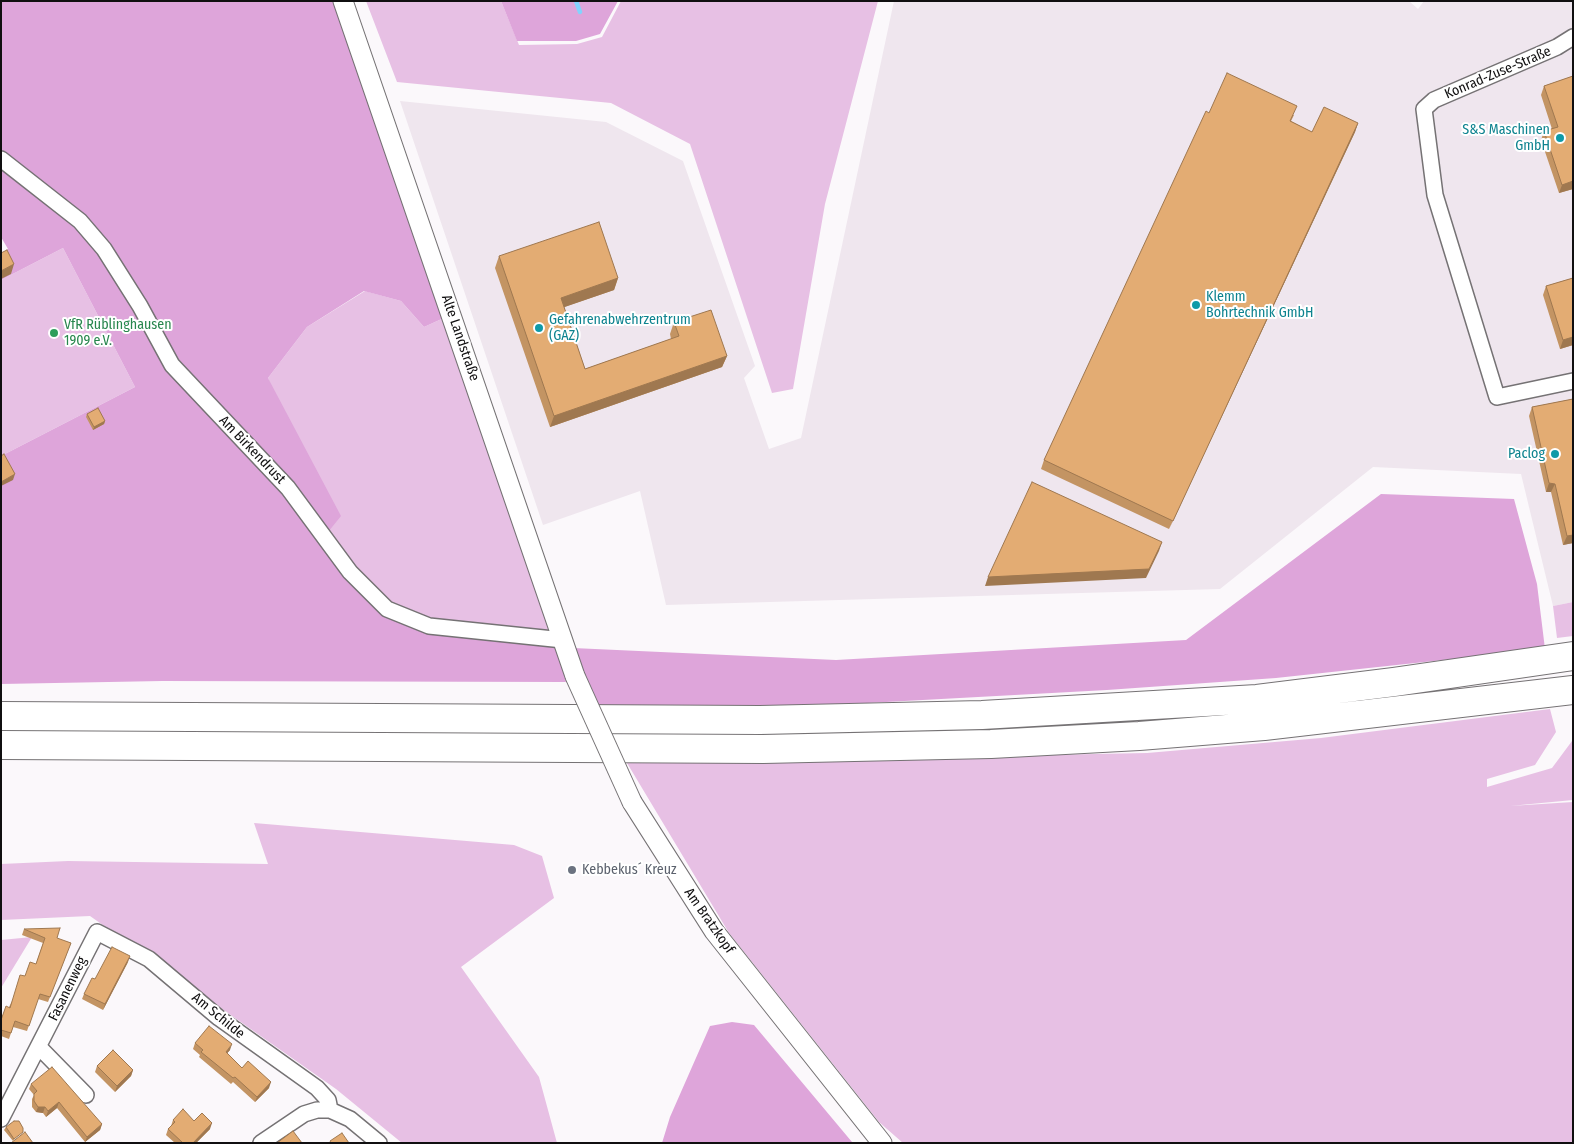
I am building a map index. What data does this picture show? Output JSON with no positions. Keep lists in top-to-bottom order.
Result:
{
  "streets": {
    "street": [
      "Konrad-Zuse-Straße",
      "Alte Landstraße",
      "Am Birkendrust",
      "Am Bratzkopf",
      "Fasanenweg",
      "Am Schilde"
    ]
  },
  "crossings": [
    ["Alte Landstraße", "Am Birkendrust"],
    ["Alte Landstraße", "Am Bratzkopf"],
    ["Fasanenweg", "Am Schilde"]
  ],
  "places": [
    "S&S Maschinen GmbH",
    "Klemm Bohrtechnik GmbH",
    "Gefahrenabwehrzentrum (GAZ)",
    "VfR Rüblinghausen 1909 e.V.",
    "Paclog",
    "Kebbekus´ Kreuz"
  ]
}
